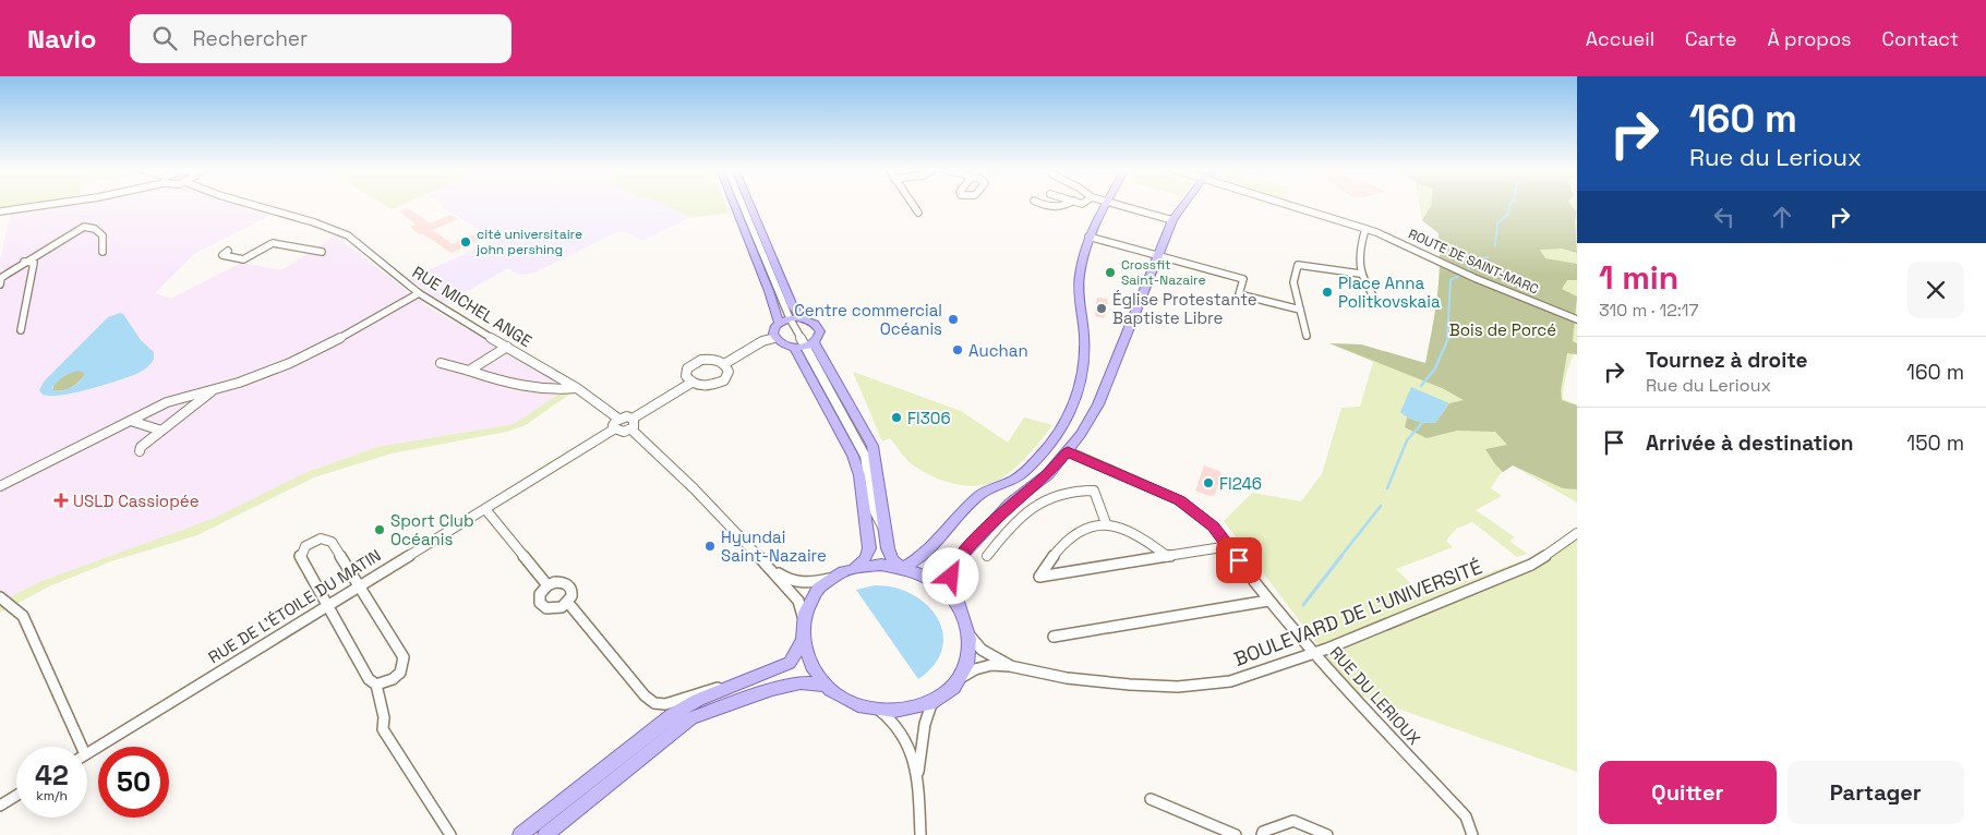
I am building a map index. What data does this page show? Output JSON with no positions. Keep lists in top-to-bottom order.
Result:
{
  "streets": {
    "street": [
      "ROUTE DE SAINT-MARC",
      "RUE MICHEL ANGE",
      "RUE DE L'ÉTOILE DU MATIN",
      "BOULEVARD DE L'UNIVERSITÉ",
      "RUE DU LERIOUX"
    ]
  },
  "crossings": [
    ["RUE MICHEL ANGE", "RUE DE L'ÉTOILE DU MATIN"],
    ["BOULEVARD DE L'UNIVERSITÉ", "RUE DU LERIOUX"]
  ],
  "parks": ["Bois de Porcé"],
  "places": {
    "other": [
      "cité universitaire john pershing",
      "Crossfit Saint-Nazaire",
      "Place Anna Politkovskaia",
      "Église Protestante Baptiste Libre",
      "Centre commercial Océanis",
      "Auchan",
      "Fl306",
      "Fl246",
      "Sport Club Océanis",
      "Hyundai Saint-Nazaire"
    ],
    "health": ["USLD Cassiopée"]
  },
  "page": {
    "header": "Navio",
    "search": "Rechercher",
    "nav": [
      "Accueil",
      "Carte",
      "À propos",
      "Contact"
    ],
    "turn": ["160 m", "Rue du Lerioux"],
    "heading": ["1 min", "310 m · 12:17"],
    "list": [
      {
        "name": "Tournez à droite",
        "note": "Rue du Lerioux",
        "value": "160 m"
      },
      {
        "name": "Arrivée à destination",
        "value": "150 m"
      }
    ],
    "speed": "42 km/h",
    "limit": "50",
    "buttons": ["Quitter", "Partager"]
  }
}
